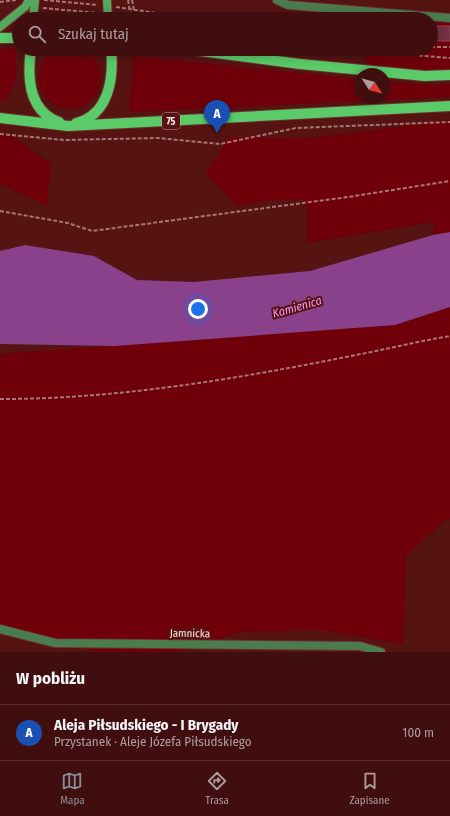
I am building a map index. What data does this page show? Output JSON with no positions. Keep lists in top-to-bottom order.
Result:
{
  "streets": {
    "main road": ["75"],
    "street": ["Jamnicka"]
  },
  "water": ["Kamienica"],
  "north": "bottom right",
  "page": {
    "search": "Szukaj tutaj",
    "pins": "A",
    "heading": "W pobliżu",
    "list": [
      {
        "mark": "A",
        "name": "Aleja Piłsudskiego - I Brygady",
        "note": "Przystanek · Aleje Józefa Piłsudskiego",
        "value": "100 m"
      }
    ],
    "nav": ["Mapa", "Trasa", "Zapisane"]
  }
}
